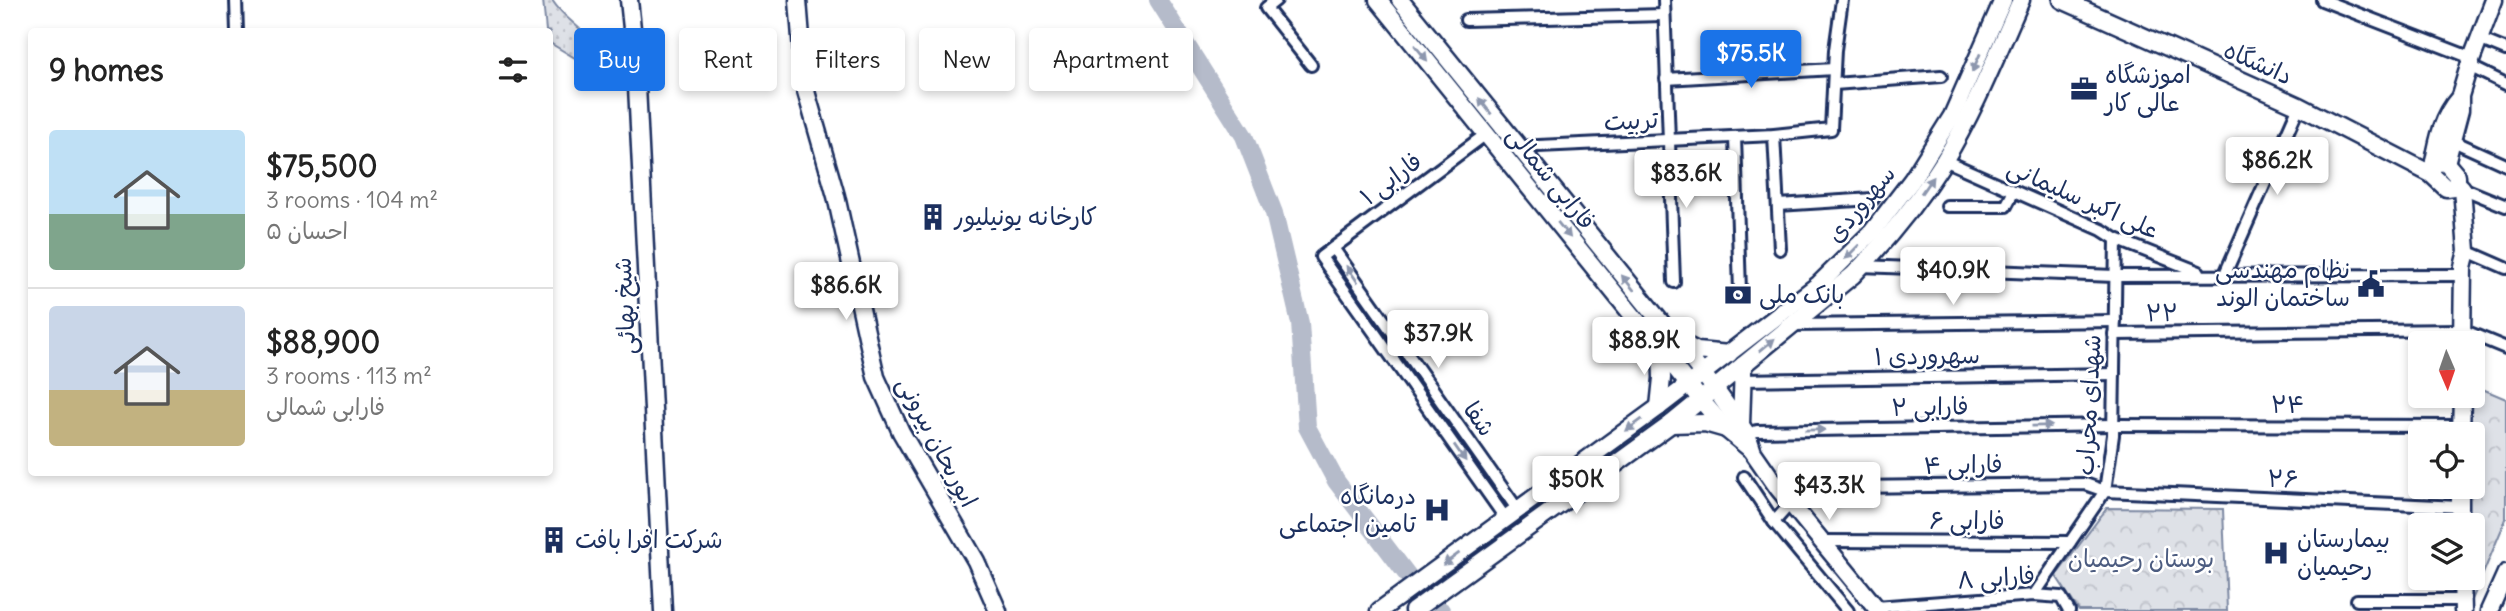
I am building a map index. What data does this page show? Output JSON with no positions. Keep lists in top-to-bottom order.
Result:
{
  "streets": {
    "street": [
      "دانشگاه",
      "تربیت",
      "فارابی شمالی",
      "فارابی ۱",
      "علی اکبر سلیمانی",
      "سهروردی",
      "شیخ بهائی",
      "۲۲",
      "سهروردی ۱",
      "شهدای محراب",
      "۲۴",
      "فارابی ۲",
      "شفا",
      "ابوریحان بیرونی",
      "فارابی ۴",
      "۲۶",
      "فارابی ۶",
      "فارابی ۸"
    ]
  },
  "crossings": [
    ["تربیت", "فارابی شمالی"],
    ["فارابی شمالی", "فارابی ۱"],
    ["فارابی شمالی", "سهروردی"],
    ["فارابی ۱", "شفا"],
    ["علی اکبر سلیمانی", "سهروردی"],
    ["علی اکبر سلیمانی", "شهدای محراب"],
    ["سهروردی", "سهروردی ۱"],
    ["سهروردی", "شفا"],
    ["۲۲", "شهدای محراب"],
    ["سهروردی ۱", "شهدای محراب"],
    ["شهدای محراب", "۲۴"],
    ["شهدای محراب", "فارابی ۲"],
    ["شهدای محراب", "فارابی ۴"],
    ["شهدای محراب", "۲۶"],
    ["شهدای محراب", "فارابی ۶"],
    ["شهدای محراب", "فارابی ۸"],
    ["۲۴", "فارابی ۲"],
    ["فارابی ۴", "۲۶"]
  ],
  "one_way": ["فارابی ۲"],
  "parks": ["بوستان رحیمیان"],
  "places": {
    "office": ["اموزشگاه عالی کار"],
    "building": ["کارخانه یونیلیور", "شرکت افرا بافت"],
    "public building": ["نظام مهندسی ساختمان الوند"],
    "bank": ["بانک ملی"],
    "hospital": ["درمانگاه تامین اجتماعی", "بیمارستان رحیمیان"]
  },
  "north": "bottom",
  "page": {
    "chip": [
      "Buy",
      "Rent",
      "Filters",
      "New",
      "Apartment"
    ],
    "heading": "9 homes",
    "price": [
      "$75.5K",
      "$86.2K",
      "$83.6K",
      "$40.9K",
      "$86.6K",
      "$37.9K",
      "$88.9K",
      "$50K",
      "$43.3K"
    ],
    "list": [
      {
        "name": "$75,500",
        "note": "3 rooms · 104 m² · احسان ۵"
      },
      {
        "name": "$88,900",
        "note": "3 rooms · 113 m² · فارابی شمالی"
      }
    ]
  }
}
